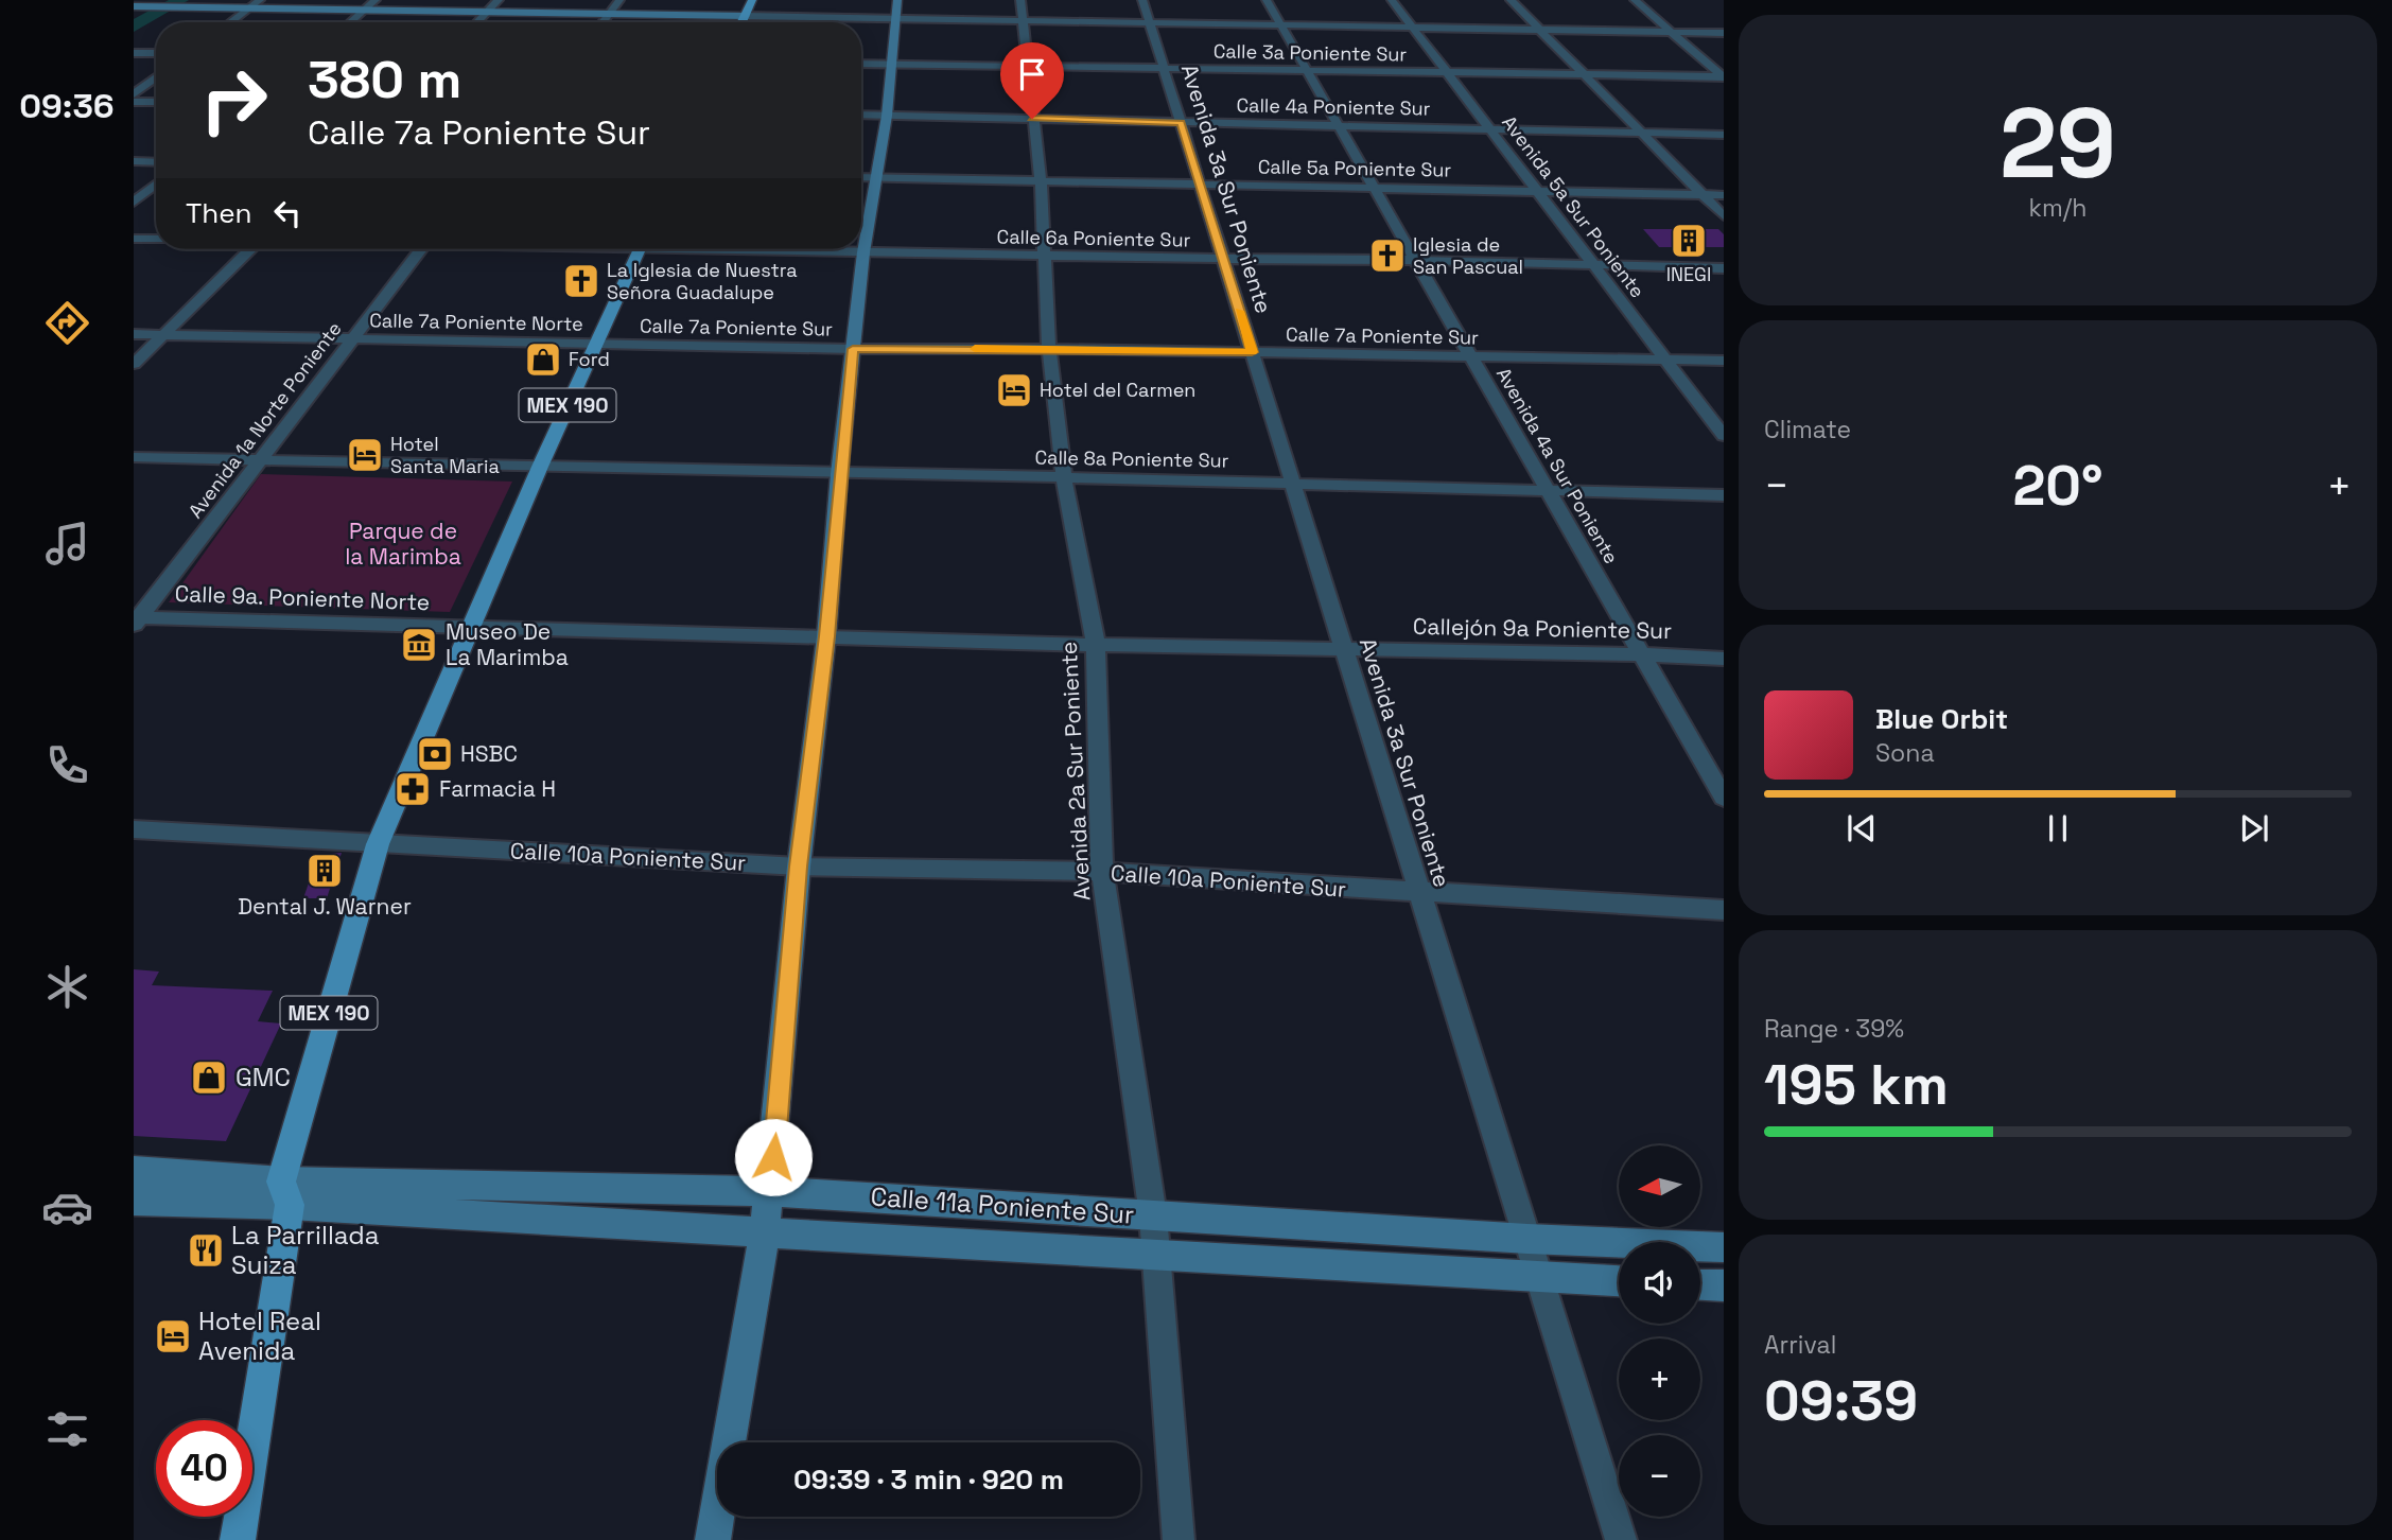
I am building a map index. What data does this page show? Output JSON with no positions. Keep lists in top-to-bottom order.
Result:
{
  "streets": {
    "main road": ["MEX 190"],
    "street": [
      "Calle 3a Poniente Sur",
      "Calle 4a Poniente Sur",
      "Calle 5a Poniente Sur",
      "Avenida 3a Sur Poniente",
      "Avenida 5a Sur Poniente",
      "Calle 6a Poniente Sur",
      "Calle 7a Poniente Norte",
      "Calle 7a Poniente Sur",
      "Avenida 1a Norte Poniente",
      "Calle 8a Poniente Sur",
      "Avenida 4a Sur Poniente",
      "Calle 9a. Poniente Norte",
      "Callejón 9a Poniente Sur",
      "Avenida 2a Sur Poniente",
      "Calle 10a Poniente Sur",
      "Calle 11a Poniente Sur"
    ]
  },
  "crossings": [
    ["Calle 3a Poniente Sur", "Avenida 3a Sur Poniente"],
    ["Calle 3a Poniente Sur", "Avenida 5a Sur Poniente"],
    ["Calle 3a Poniente Sur", "Avenida 4a Sur Poniente"],
    ["Calle 3a Poniente Sur", "Avenida 2a Sur Poniente"],
    ["Calle 4a Poniente Sur", "Avenida 3a Sur Poniente"],
    ["Calle 4a Poniente Sur", "Avenida 5a Sur Poniente"],
    ["Calle 4a Poniente Sur", "Avenida 4a Sur Poniente"],
    ["Calle 4a Poniente Sur", "Avenida 2a Sur Poniente"],
    ["Calle 5a Poniente Sur", "Avenida 3a Sur Poniente"],
    ["Calle 5a Poniente Sur", "Avenida 5a Sur Poniente"],
    ["Calle 5a Poniente Sur", "Avenida 4a Sur Poniente"],
    ["Calle 5a Poniente Sur", "Avenida 2a Sur Poniente"],
    ["Avenida 3a Sur Poniente", "Calle 6a Poniente Sur"],
    ["Avenida 3a Sur Poniente", "Calle 7a Poniente Sur"],
    ["Avenida 3a Sur Poniente", "Calle 8a Poniente Sur"],
    ["Avenida 3a Sur Poniente", "Callejón 9a Poniente Sur"],
    ["Avenida 3a Sur Poniente", "Calle 10a Poniente Sur"],
    ["Avenida 3a Sur Poniente", "Calle 11a Poniente Sur"],
    ["Avenida 5a Sur Poniente", "Calle 6a Poniente Sur"],
    ["Avenida 5a Sur Poniente", "Calle 7a Poniente Sur"],
    ["Calle 6a Poniente Sur", "Avenida 4a Sur Poniente"],
    ["Calle 6a Poniente Sur", "Avenida 2a Sur Poniente"],
    ["Calle 7a Poniente Norte", "Calle 7a Poniente Sur"],
    ["Calle 7a Poniente Norte", "MEX 190"],
    ["Calle 7a Poniente Norte", "Avenida 1a Norte Poniente"],
    ["Calle 7a Poniente Sur", "MEX 190"],
    ["Calle 7a Poniente Sur", "Avenida 4a Sur Poniente"],
    ["Calle 7a Poniente Sur", "Avenida 2a Sur Poniente"],
    ["MEX 190", "Calle 8a Poniente Sur"],
    ["MEX 190", "Calle 9a. Poniente Norte"],
    ["MEX 190", "Callejón 9a Poniente Sur"],
    ["MEX 190", "Calle 10a Poniente Sur"],
    ["MEX 190", "Calle 11a Poniente Sur"],
    ["Avenida 1a Norte Poniente", "Calle 8a Poniente Sur"],
    ["Avenida 1a Norte Poniente", "Calle 9a. Poniente Norte"],
    ["Calle 8a Poniente Sur", "Avenida 4a Sur Poniente"],
    ["Calle 8a Poniente Sur", "Avenida 2a Sur Poniente"],
    ["Avenida 4a Sur Poniente", "Callejón 9a Poniente Sur"],
    ["Calle 9a. Poniente Norte", "Callejón 9a Poniente Sur"],
    ["Callejón 9a Poniente Sur", "Avenida 2a Sur Poniente"],
    ["Avenida 2a Sur Poniente", "Calle 10a Poniente Sur"],
    ["Avenida 2a Sur Poniente", "Calle 11a Poniente Sur"]
  ],
  "parks": ["Parque de la Marimba"],
  "places": {
    "building": ["INEGI", "Dental J. Warner"],
    "church": ["Iglesia de San Pascual", "La Iglesia de Nuestra Señora Guadalupe"],
    "shop": ["Ford", "GMC"],
    "hotel": ["Hotel del Carmen", "Hotel Santa Maria", "Hotel Real Avenida"],
    "museum": ["Museo De La Marimba"],
    "bank": ["HSBC"],
    "pharmacy": ["Farmacia H"],
    "restaurant": ["La Parrillada Suiza"]
  },
  "north": "left",
  "page": {
    "tabs": "09:36",
    "tile": [
      ["29", "km/h"],
      "Climate",
      ["Range · 39%", "195 km"],
      ["Arrival", "09:39"]
    ],
    "turn": ["380 m", "Calle 7a Poniente Sur"],
    "then": "Then",
    "heat": ["−", "20°", "+"],
    "song": ["Blue Orbit", "Sona"],
    "map_buttons": ["+", "−"],
    "limit": "40",
    "trip": "09:39 · 3 min · 920 m"
  }
}
